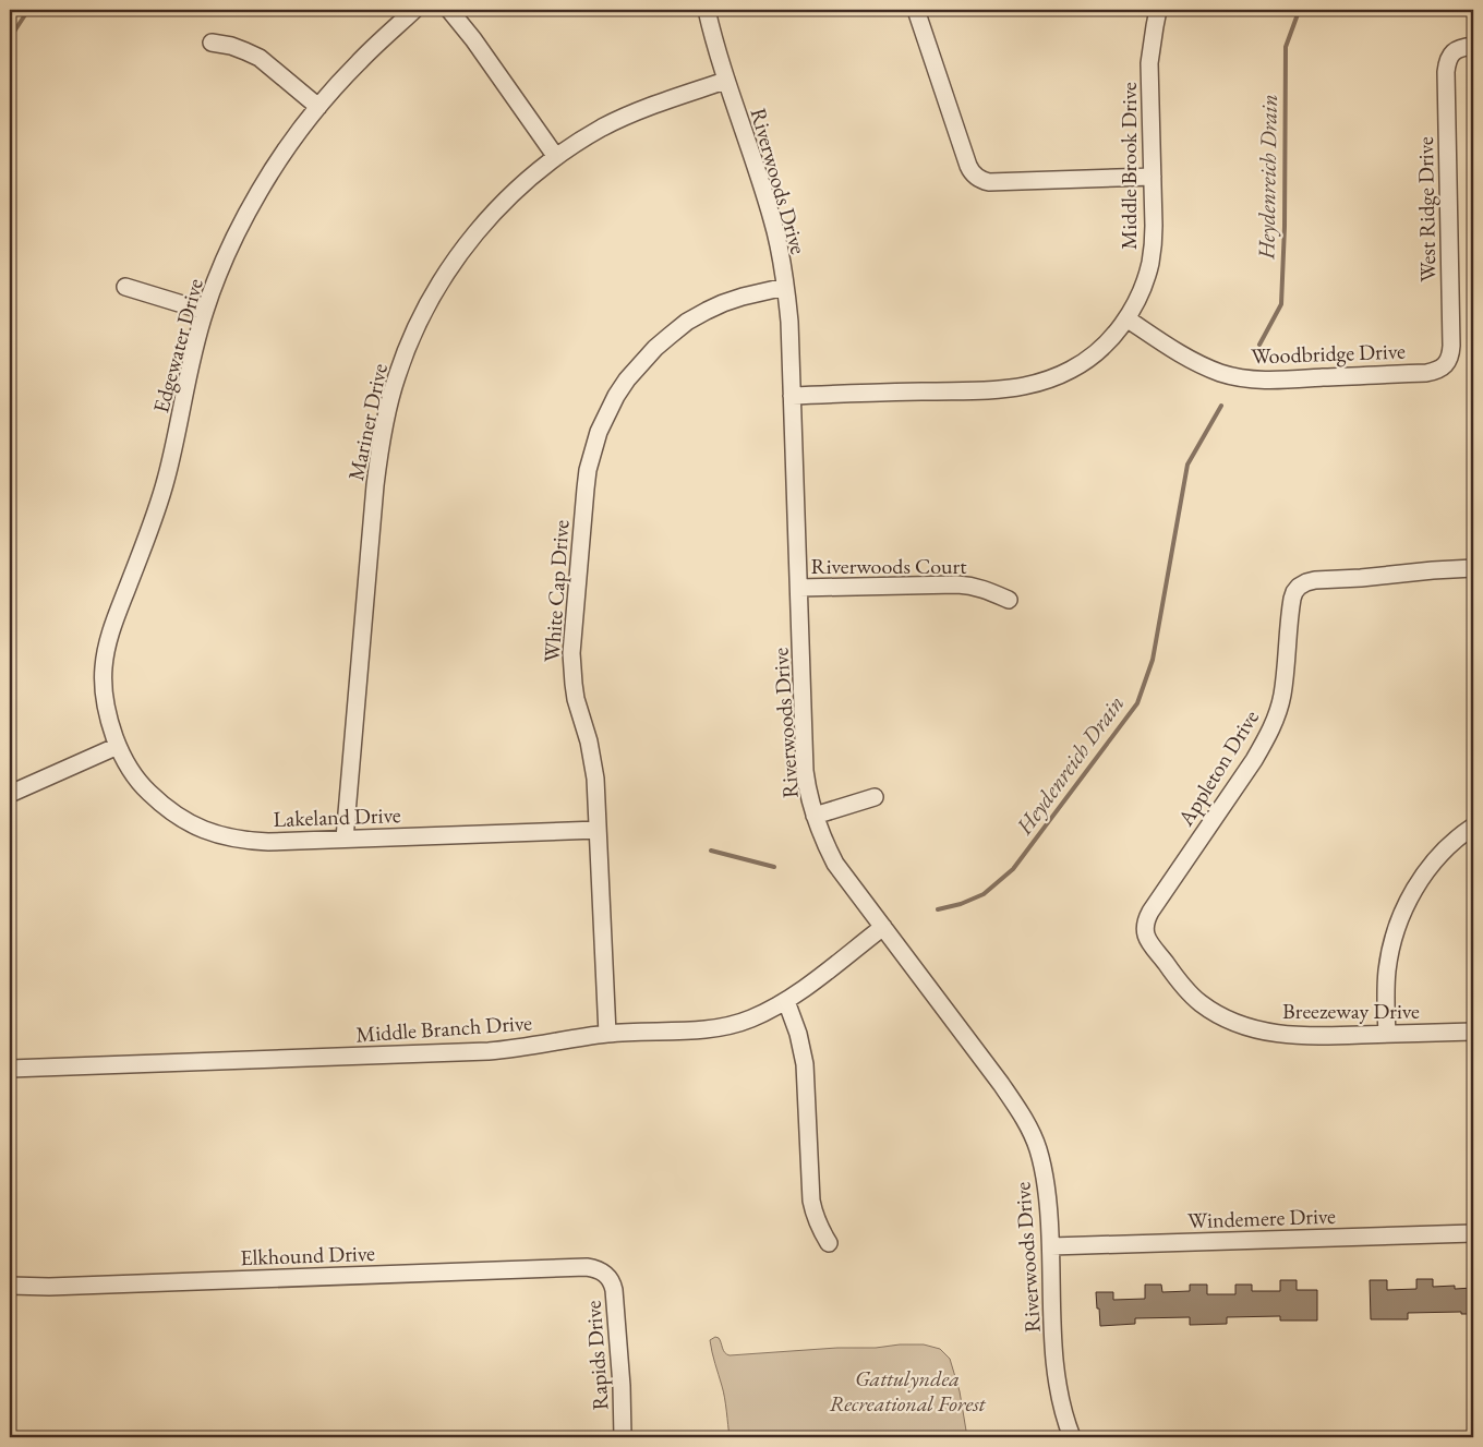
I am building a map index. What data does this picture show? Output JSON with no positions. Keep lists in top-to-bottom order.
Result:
{
  "streets": {
    "street": [
      "Middle Brook Drive",
      "Riverwoods Drive",
      "West Ridge Drive",
      "Edgewater Drive",
      "Woodbridge Drive",
      "Mariner Drive",
      "Riverwoods Court",
      "White Cap Drive",
      "Appleton Drive",
      "Lakeland Drive",
      "Breezeway Drive",
      "Middle Branch Drive",
      "Windemere Drive",
      "Elkhound Drive",
      "Rapids Drive"
    ]
  },
  "crossings": [
    ["Middle Brook Drive", "Riverwoods Drive"],
    ["Middle Brook Drive", "Woodbridge Drive"],
    ["Riverwoods Drive", "Mariner Drive"],
    ["Riverwoods Drive", "Riverwoods Court"],
    ["Riverwoods Drive", "White Cap Drive"],
    ["Riverwoods Drive", "Middle Branch Drive"],
    ["Riverwoods Drive", "Windemere Drive"],
    ["West Ridge Drive", "Woodbridge Drive"],
    ["Edgewater Drive", "Lakeland Drive"],
    ["Mariner Drive", "Lakeland Drive"],
    ["White Cap Drive", "Lakeland Drive"],
    ["White Cap Drive", "Middle Branch Drive"],
    ["Appleton Drive", "Breezeway Drive"],
    ["Elkhound Drive", "Rapids Drive"]
  ],
  "water": ["Heydenreich Drain"],
  "parks": ["Gattulyndea Recreational Forest"]
}
